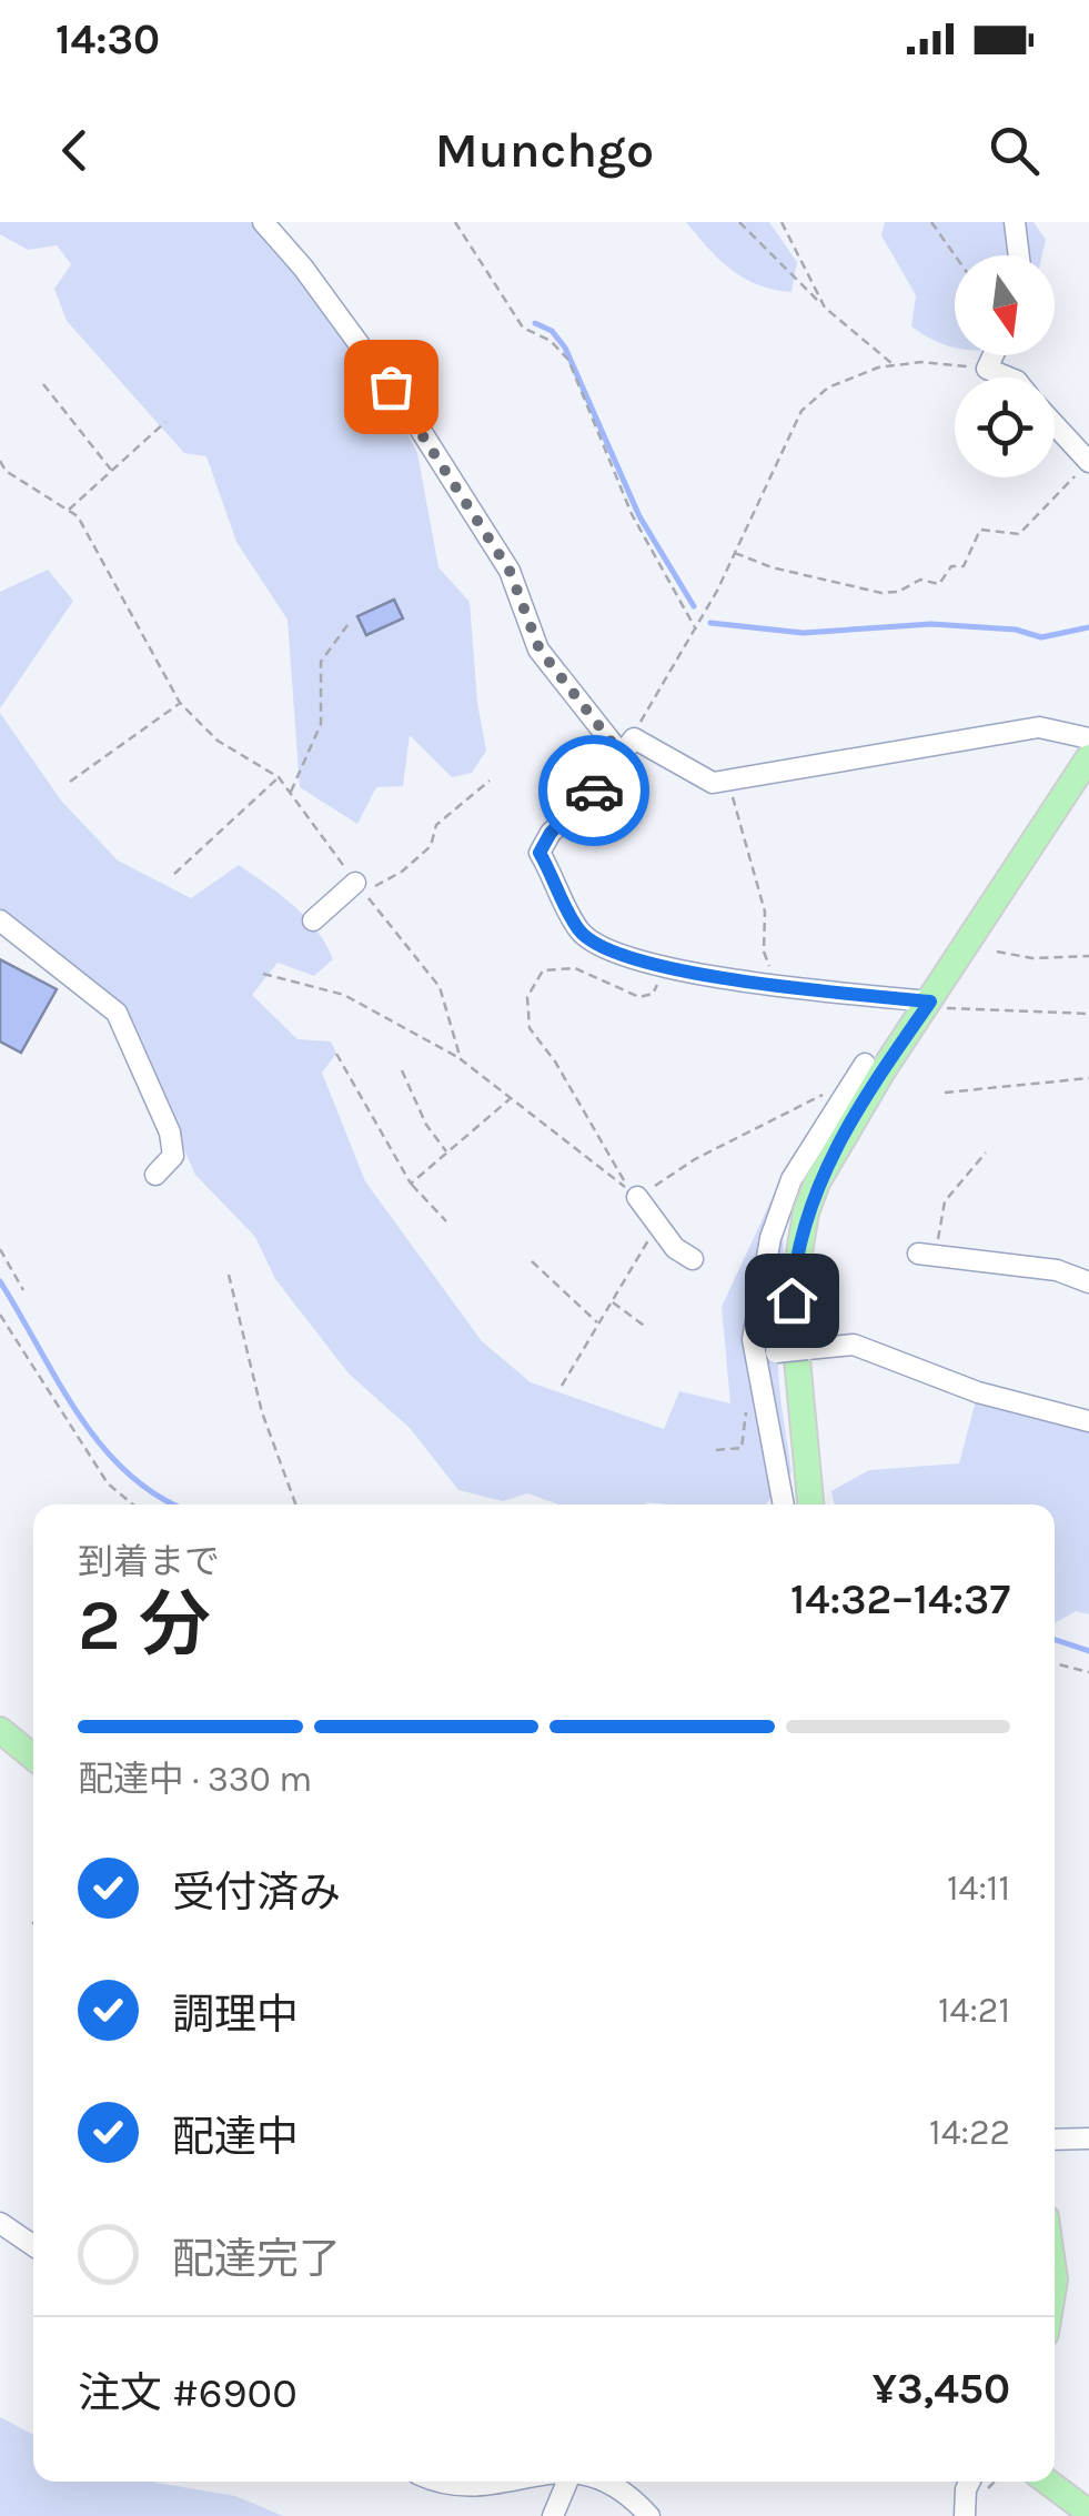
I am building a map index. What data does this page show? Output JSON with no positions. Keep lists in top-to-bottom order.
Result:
{
  "north": "bottom",
  "page": {
    "status": "14:30",
    "header": "Munchgo",
    "heading": ["2 分", "到着まで", "14:32–14:37"],
    "panel": ["注文 #6900", "¥3,450"],
    "bar": "配達中 · 330 m",
    "list": [
      ["受付済み", "14:11"],
      ["調理中", "14:21"],
      ["配達中", "14:22"],
      "配達完了"
    ]
  }
}
